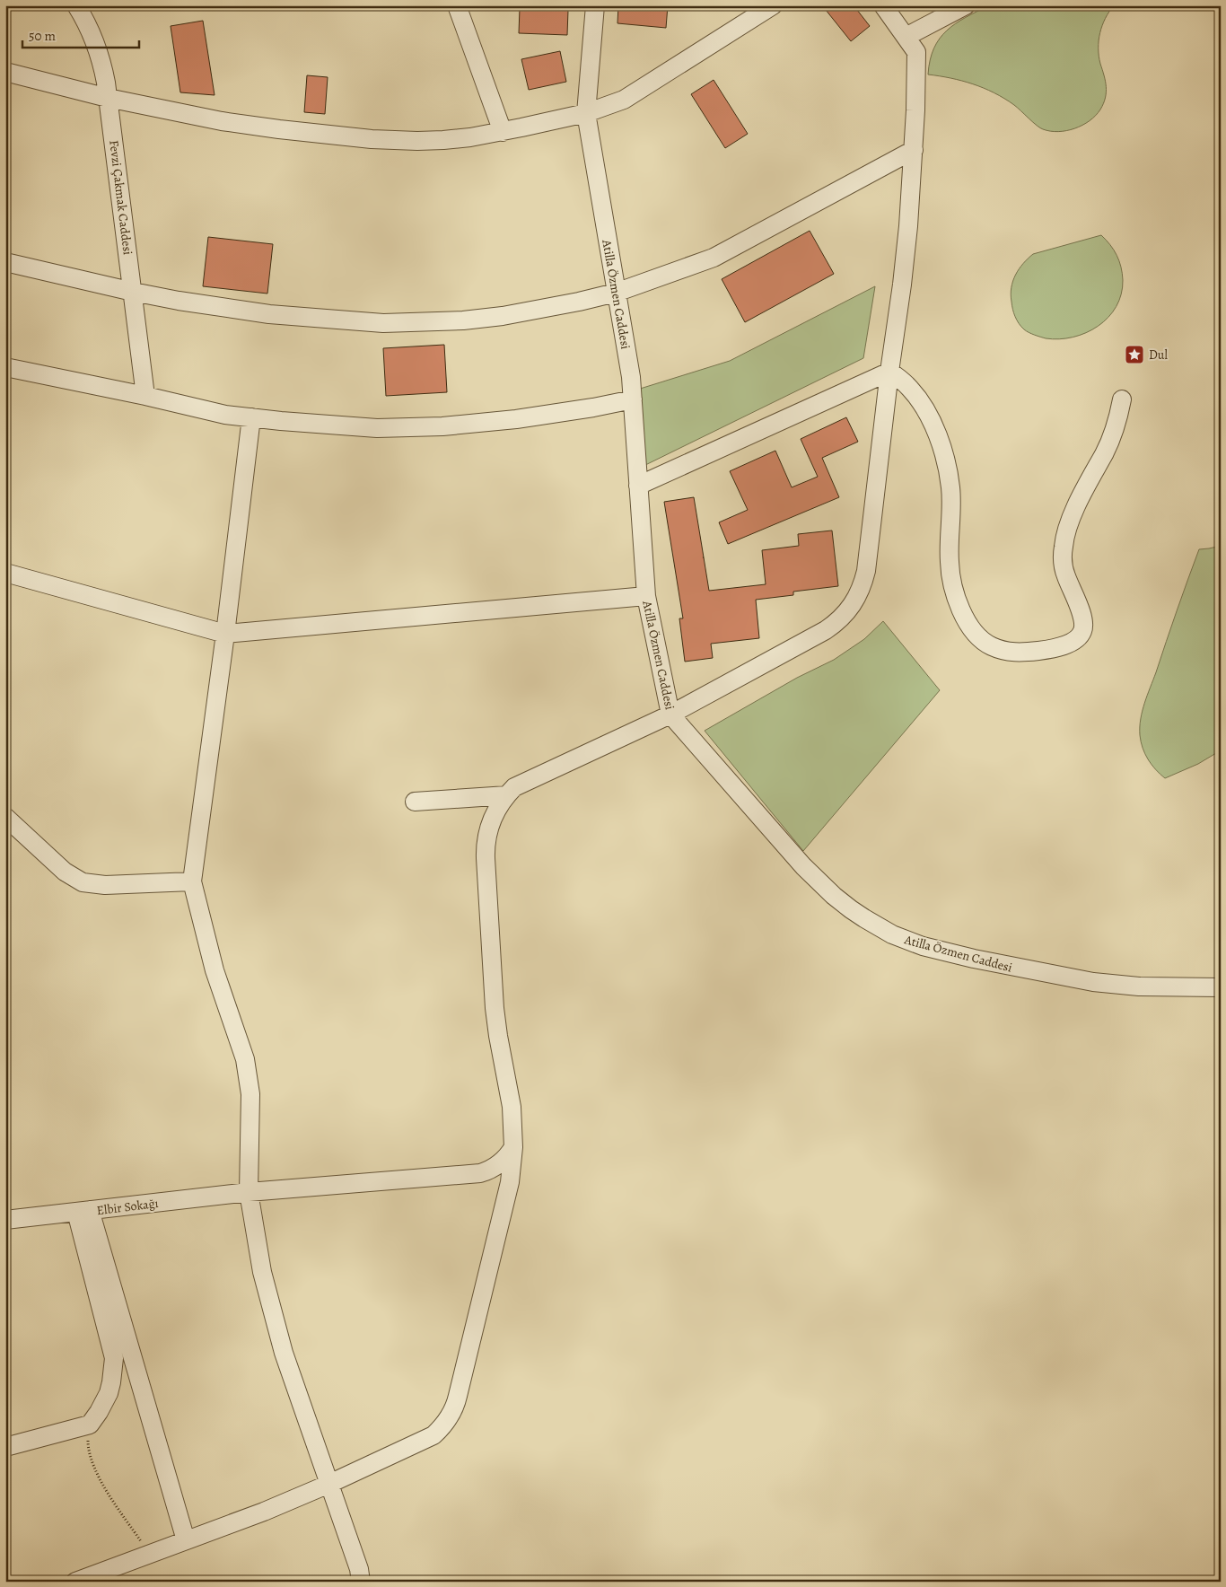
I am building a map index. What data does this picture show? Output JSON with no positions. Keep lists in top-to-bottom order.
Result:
{
  "streets": {
    "street": ["Fevzi Çakmak Caddesi", "Atilla Özmen Caddesi", "Elbir Sokağı"]
  },
  "places": {
    "place": ["Dul"]
  },
  "scale_bar": "50 m"
}
